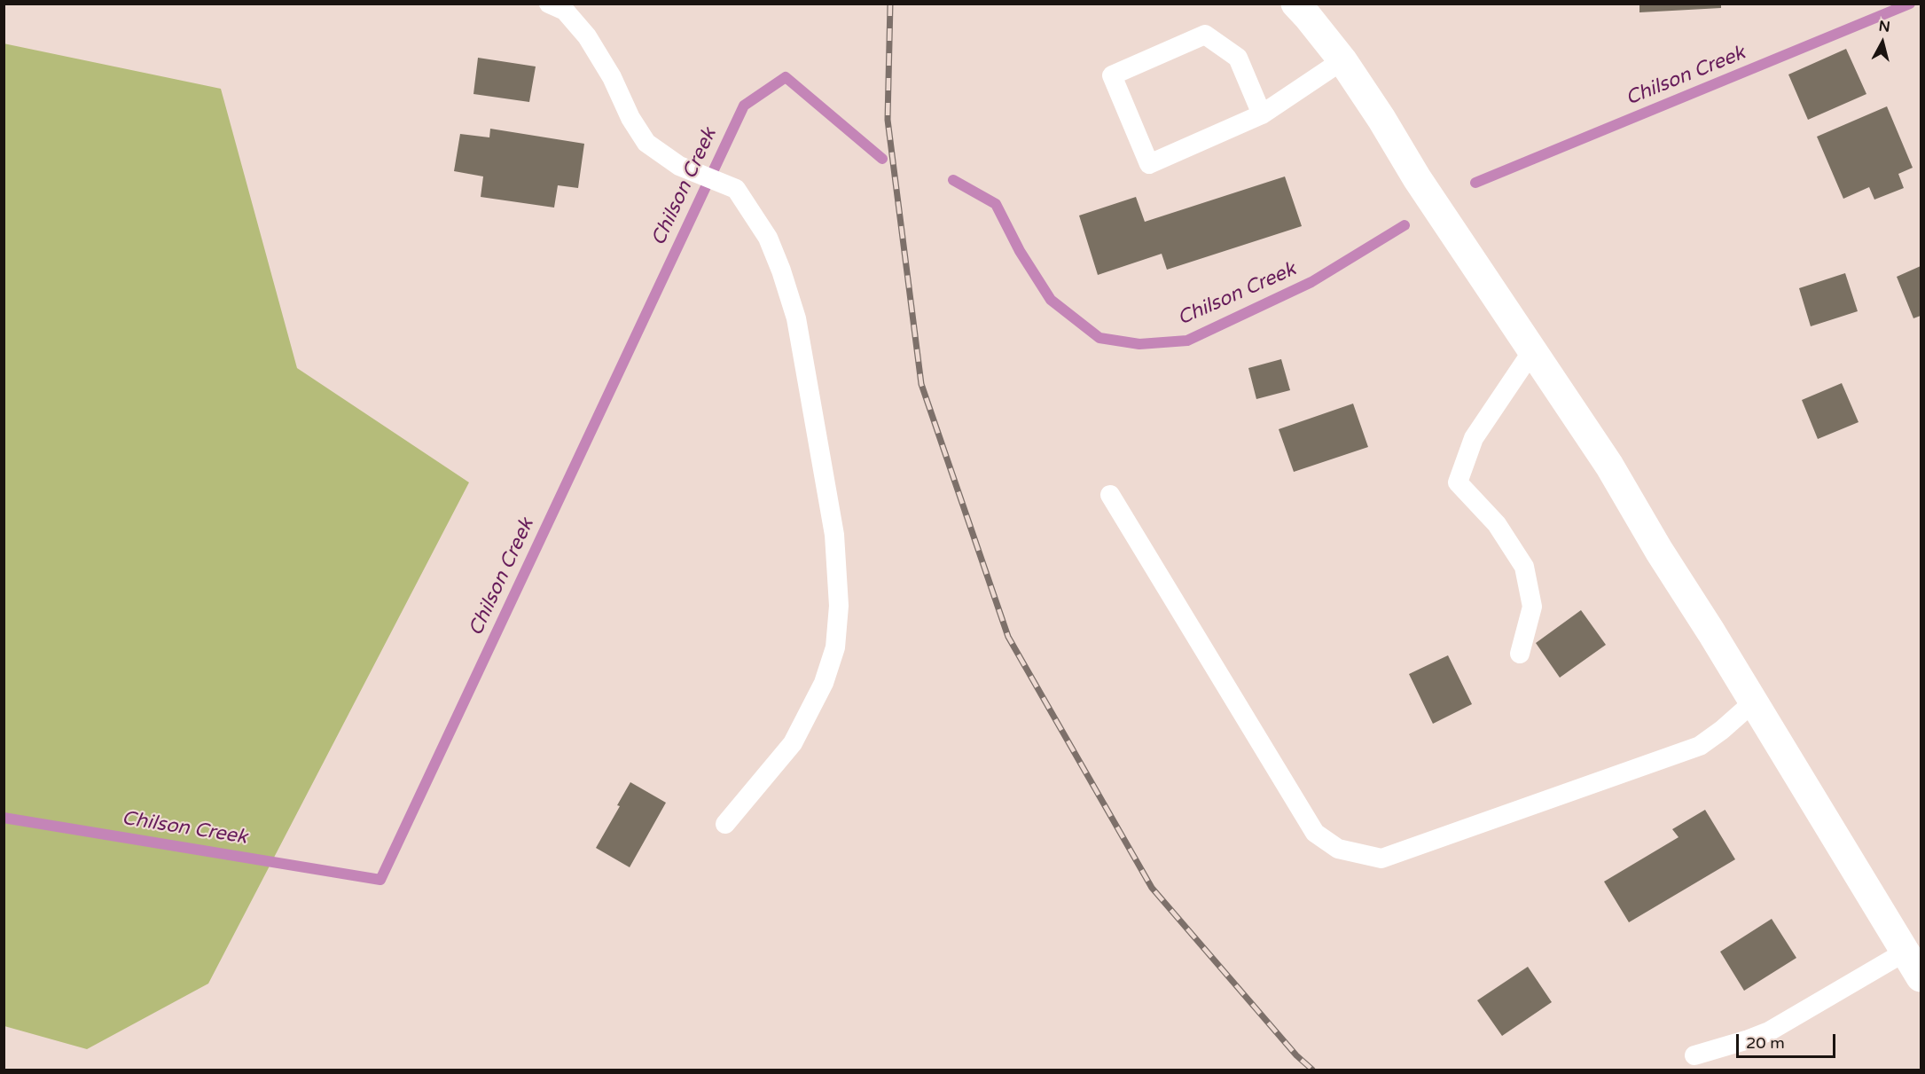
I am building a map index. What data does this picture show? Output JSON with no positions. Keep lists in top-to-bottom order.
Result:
{
  "water": ["Chilson Creek"],
  "scale_bar": "20 m",
  "north": "top"
}
